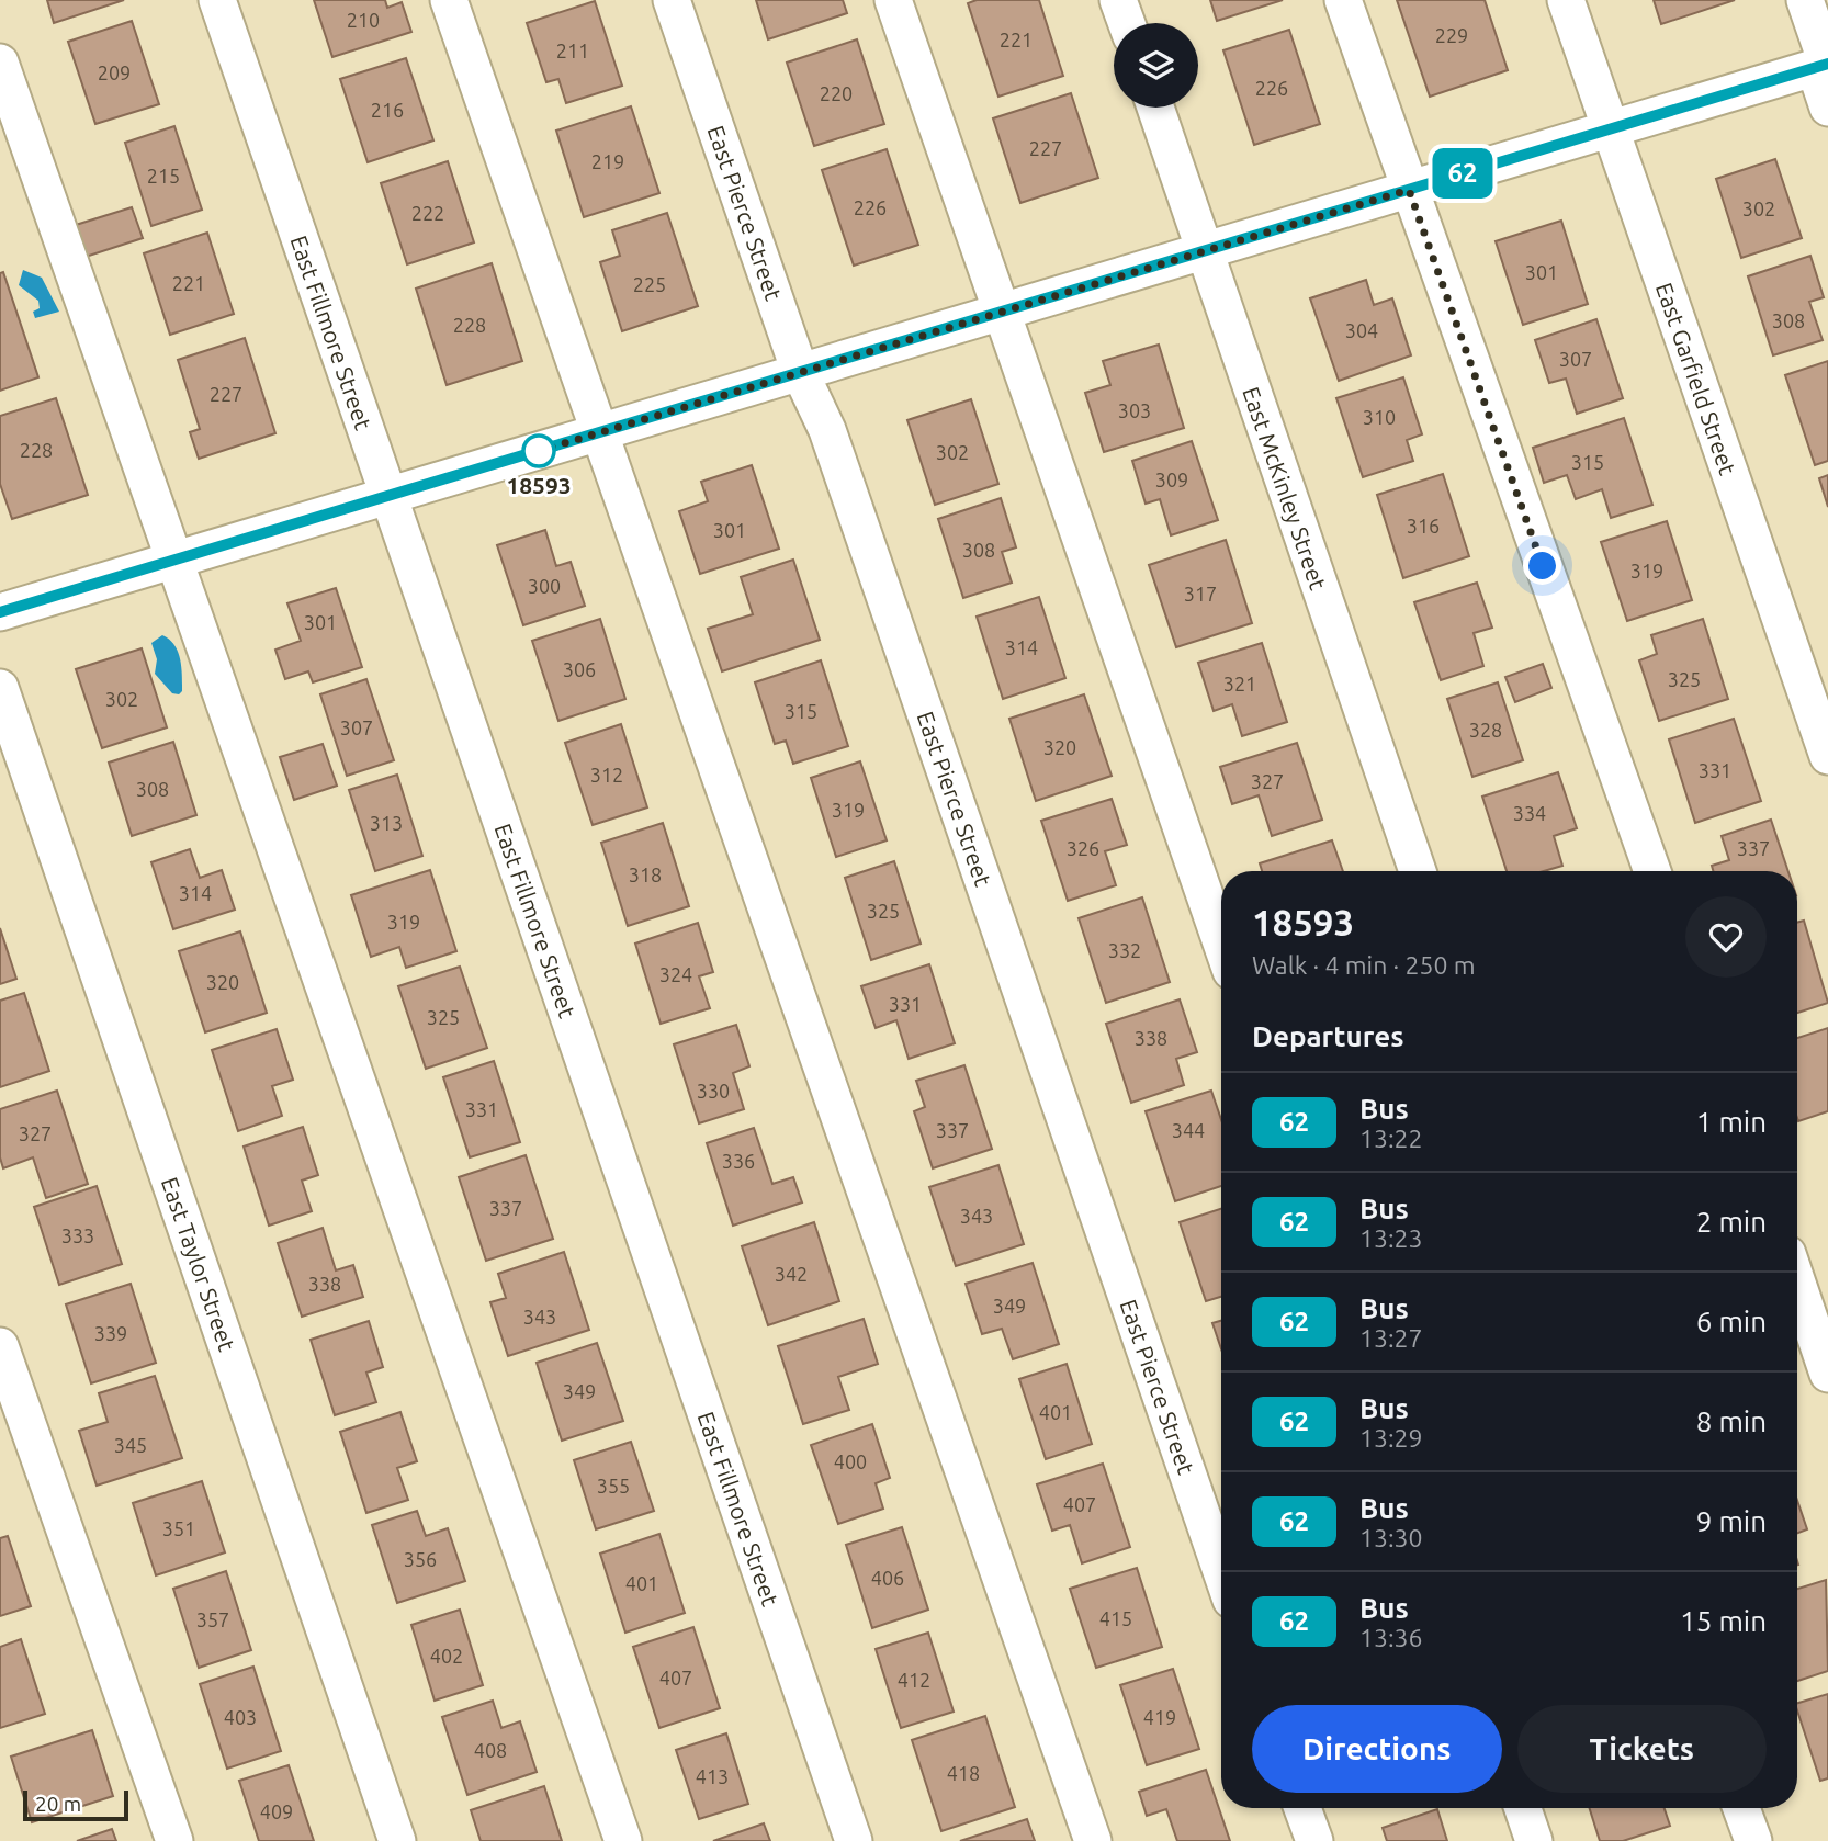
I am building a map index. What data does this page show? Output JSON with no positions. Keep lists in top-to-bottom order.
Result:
{
  "streets": {
    "street": [
      "East Pierce Street",
      "East Fillmore Street",
      "East Garfield Street",
      "East McKinley Street",
      "East Taylor Street"
    ]
  },
  "places": ["18593"],
  "lines": ["bus line 62"],
  "house_numbers": [
    "210",
    "229",
    "221",
    "211",
    "209",
    "226",
    "220",
    "216",
    "227",
    "219",
    "215",
    "226",
    "302",
    "222",
    "301",
    "221",
    "225",
    "308",
    "228",
    "304",
    "307",
    "227",
    "303",
    "310",
    "228",
    "302",
    "315",
    "309",
    "316",
    "301",
    "308",
    "319",
    "300",
    "317",
    "301",
    "314",
    "306",
    "325",
    "321",
    "302",
    "315",
    "307",
    "328",
    "320",
    "331",
    "312",
    "327",
    "308",
    "319",
    "334",
    "313",
    "326",
    "337",
    "318",
    "314",
    "325",
    "319",
    "332",
    "324",
    "320",
    "331",
    "325",
    "338",
    "330",
    "331",
    "337",
    "344",
    "327",
    "336",
    "337",
    "343",
    "333",
    "342",
    "338",
    "349",
    "343",
    "339",
    "349",
    "401",
    "345",
    "400",
    "355",
    "407",
    "351",
    "356",
    "406",
    "401",
    "415",
    "357",
    "402",
    "407",
    "412",
    "403",
    "419",
    "408",
    "418",
    "413",
    "409"
  ],
  "scale_bar": "20 m",
  "page": {
    "on_map": "62",
    "heading": [
      ["18593", "Walk · 4 min · 250 m"],
      "Departures"
    ],
    "list": [
      {
        "mark": "62",
        "name": "Bus",
        "note": "13:22",
        "value": "1 min"
      },
      {
        "mark": "62",
        "name": "Bus",
        "note": "13:23",
        "value": "2 min"
      },
      {
        "mark": "62",
        "name": "Bus",
        "note": "13:27",
        "value": "6 min"
      },
      {
        "mark": "62",
        "name": "Bus",
        "note": "13:29",
        "value": "8 min"
      },
      {
        "mark": "62",
        "name": "Bus",
        "note": "13:30",
        "value": "9 min"
      },
      {
        "mark": "62",
        "name": "Bus",
        "note": "13:36",
        "value": "15 min"
      }
    ],
    "buttons": ["Directions", "Tickets"],
    "scale": "20 m"
  }
}
